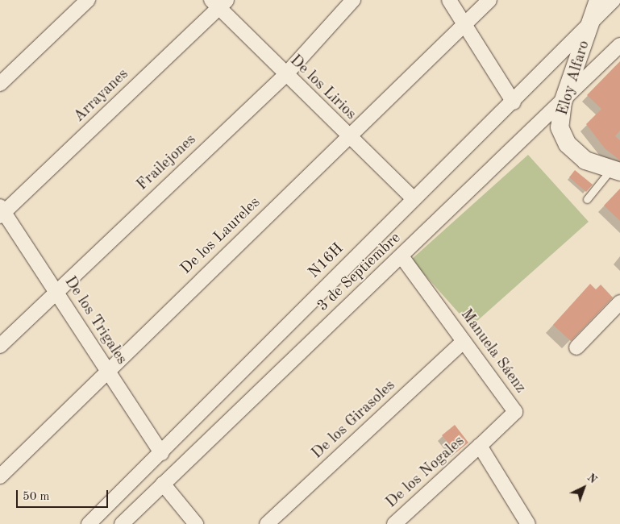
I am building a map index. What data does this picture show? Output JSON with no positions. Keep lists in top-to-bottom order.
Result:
{
  "streets": {
    "street": [
      "Eloy Alfaro",
      "De los Lirios",
      "Arrayanes",
      "Frailejones",
      "De los Laureles",
      "N16H",
      "3 de Septiembre",
      "De los Trigales",
      "Manuela Sáenz",
      "De los Girasoles",
      "De los Nogales"
    ]
  },
  "crossings": [
    ["Eloy Alfaro", "N16H"],
    ["Eloy Alfaro", "3 de Septiembre"],
    ["De los Lirios", "Arrayanes"],
    ["De los Lirios", "Frailejones"],
    ["De los Lirios", "De los Laureles"],
    ["De los Lirios", "N16H"],
    ["Arrayanes", "De los Trigales"],
    ["Frailejones", "De los Trigales"],
    ["De los Laureles", "De los Trigales"],
    ["N16H", "De los Trigales"],
    ["3 de Septiembre", "Manuela Sáenz"],
    ["Manuela Sáenz", "De los Girasoles"],
    ["Manuela Sáenz", "De los Nogales"]
  ],
  "scale_bar": "50 m",
  "north": "top right"
}
